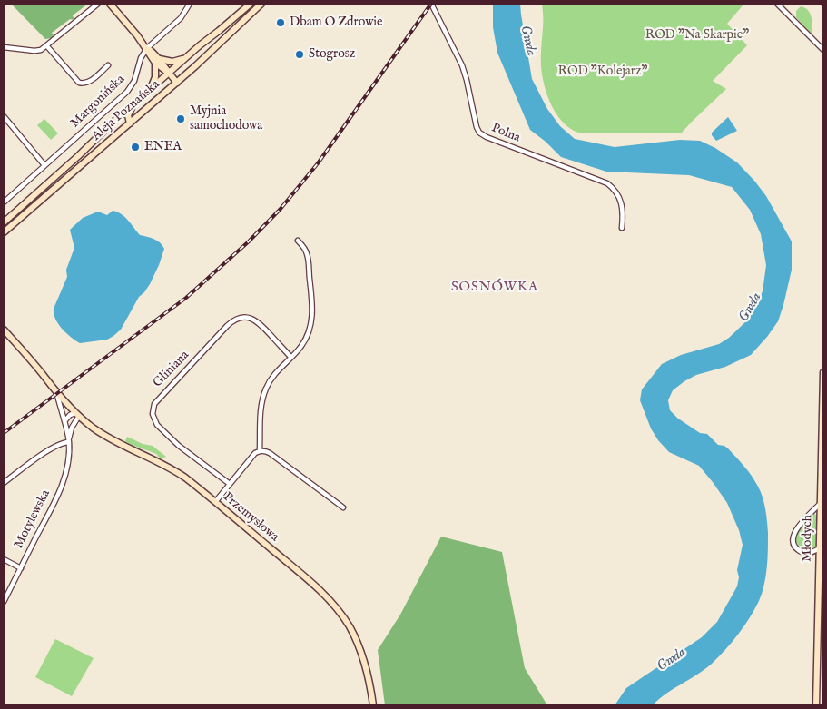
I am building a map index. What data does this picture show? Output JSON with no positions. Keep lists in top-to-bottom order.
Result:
{
  "streets": {
    "street": [
      "Margonińska",
      "Aleja Poznańska",
      "Polna",
      "Gliniana",
      "Przemysłowa",
      "Motylewska",
      "Młodych"
    ]
  },
  "crossings": [
    ["Przemysłowa", "Motylewska"]
  ],
  "districts": ["SOSNÓWKA"],
  "water": ["Gwda"],
  "parks": ["ROD \"Na Skarpie\"", "ROD \"Kolejarz\""],
  "places": [
    "Dbam O Zdrowie",
    "Stogrosz",
    "Myjnia samochodowa",
    "ENEA"
  ]
}
